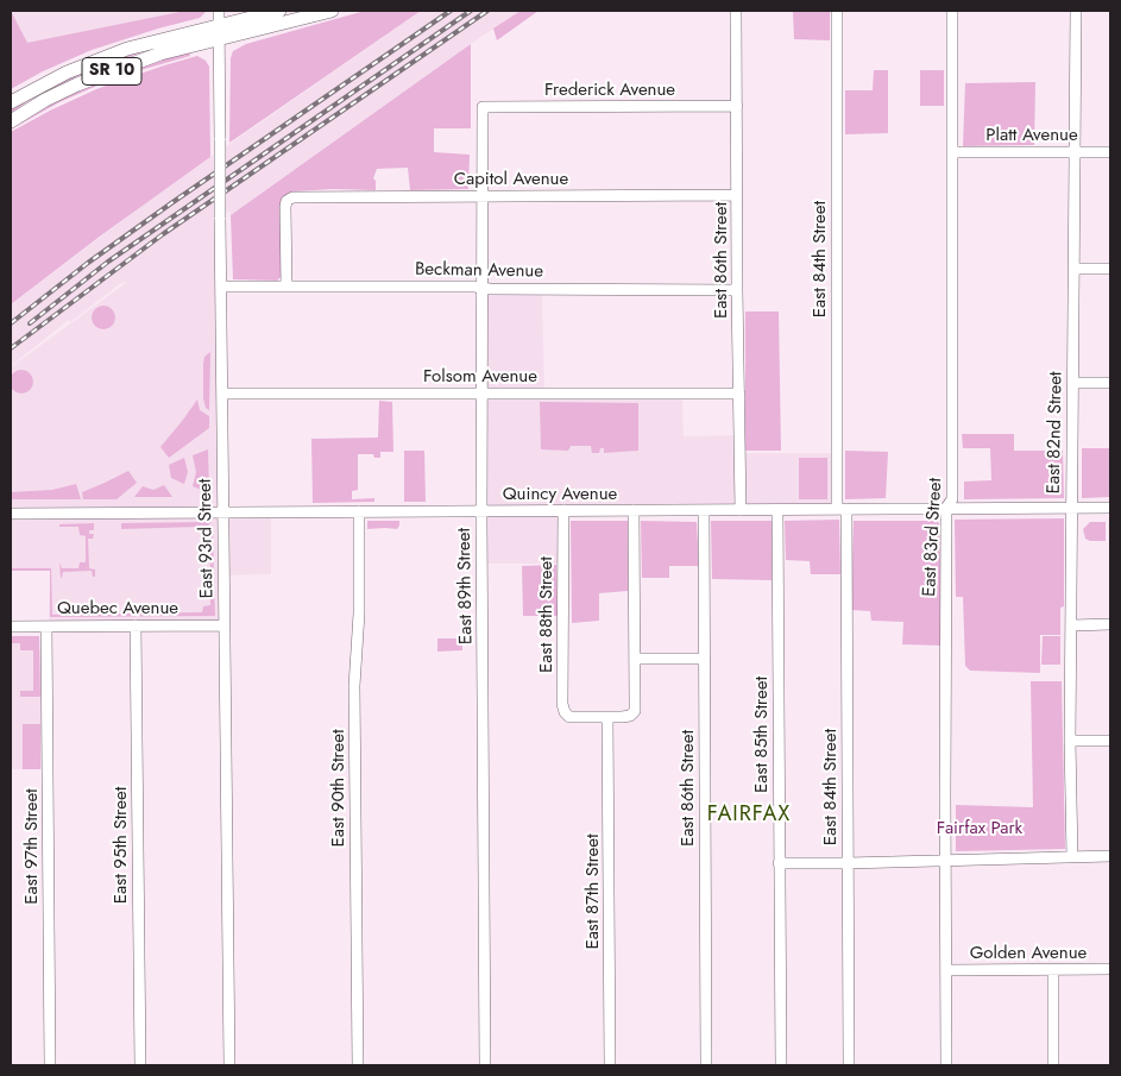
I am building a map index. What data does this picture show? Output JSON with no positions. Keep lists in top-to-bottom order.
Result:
{
  "streets": {
    "main road": ["SR 10"],
    "street": [
      "Frederick Avenue",
      "Platt Avenue",
      "Capitol Avenue",
      "East 84th Street",
      "East 86th Street",
      "Beckman Avenue",
      "Folsom Avenue",
      "East 82nd Street",
      "Quincy Avenue",
      "East 83rd Street",
      "East 93rd Street",
      "East 89th Street",
      "Quebec Avenue",
      "East 88th Street",
      "East 85th Street",
      "East 90th Street",
      "East 95th Street",
      "East 97th Street",
      "East 87th Street",
      "Golden Avenue"
    ]
  },
  "crossings": [
    ["SR 10", "East 93rd Street"],
    ["Frederick Avenue", "East 86th Street"],
    ["Frederick Avenue", "East 89th Street"],
    ["Platt Avenue", "East 82nd Street"],
    ["Platt Avenue", "East 83rd Street"],
    ["Capitol Avenue", "East 86th Street"],
    ["Capitol Avenue", "Beckman Avenue"],
    ["Capitol Avenue", "East 89th Street"],
    ["East 84th Street", "Quincy Avenue"],
    ["East 86th Street", "Beckman Avenue"],
    ["East 86th Street", "Folsom Avenue"],
    ["East 86th Street", "Quincy Avenue"],
    ["Beckman Avenue", "East 93rd Street"],
    ["Beckman Avenue", "East 89th Street"],
    ["Folsom Avenue", "East 93rd Street"],
    ["Folsom Avenue", "East 89th Street"],
    ["East 82nd Street", "Quincy Avenue"],
    ["Quincy Avenue", "East 83rd Street"],
    ["Quincy Avenue", "East 93rd Street"],
    ["Quincy Avenue", "East 89th Street"],
    ["Quincy Avenue", "East 88th Street"],
    ["Quincy Avenue", "East 85th Street"],
    ["Quincy Avenue", "East 90th Street"],
    ["East 83rd Street", "Golden Avenue"],
    ["East 93rd Street", "Quebec Avenue"],
    ["Quebec Avenue", "East 95th Street"],
    ["Quebec Avenue", "East 97th Street"],
    ["East 88th Street", "East 87th Street"]
  ],
  "districts": ["FAIRFAX"],
  "parks": ["Fairfax Park"]
}
